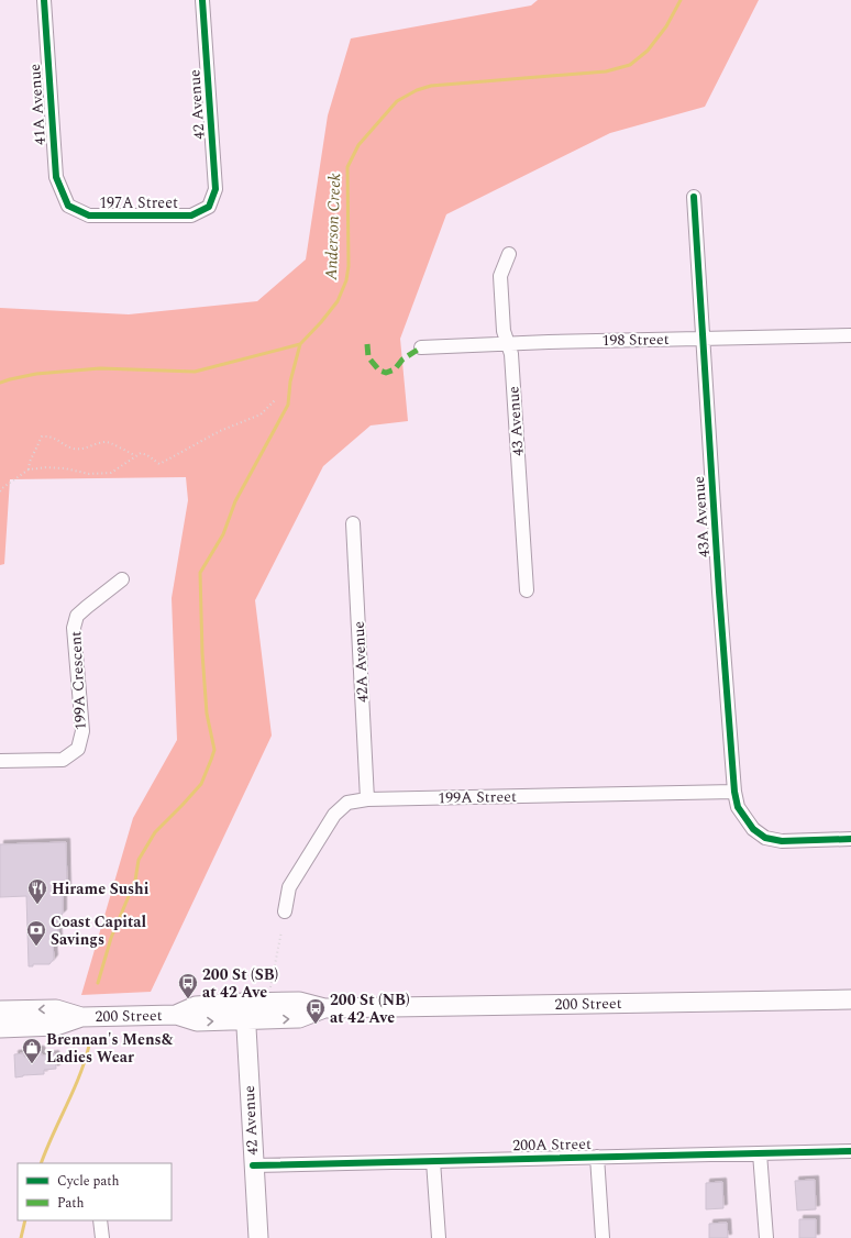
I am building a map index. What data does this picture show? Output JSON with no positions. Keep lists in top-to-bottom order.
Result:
{
  "streets": {
    "main road": ["42 Avenue", "200 Street"],
    "street": [
      "41A Avenue",
      "197A Street",
      "198 Street",
      "43 Avenue",
      "43A Avenue",
      "42A Avenue",
      "199A Crescent",
      "199A Street",
      "200A Street"
    ]
  },
  "crossings": [
    ["41A Avenue", "197A Street"],
    ["42 Avenue", "197A Street"],
    ["42 Avenue", "200 Street"],
    ["42 Avenue", "200A Street"],
    ["198 Street", "43 Avenue"],
    ["198 Street", "43A Avenue"],
    ["43A Avenue", "199A Street"],
    ["42A Avenue", "199A Street"]
  ],
  "water": ["Anderson Creek"],
  "places": {
    "restaurant": ["Hirame Sushi"],
    "bank": ["Coast Capital Savings"],
    "bus stop": ["200 St (SB) at 42 Ave", "200 St (NB) at 42 Ave"],
    "shop": ["Brennan's Mens& Ladies Wear"]
  },
  "legend": ["Cycle path", "Path"]
}
